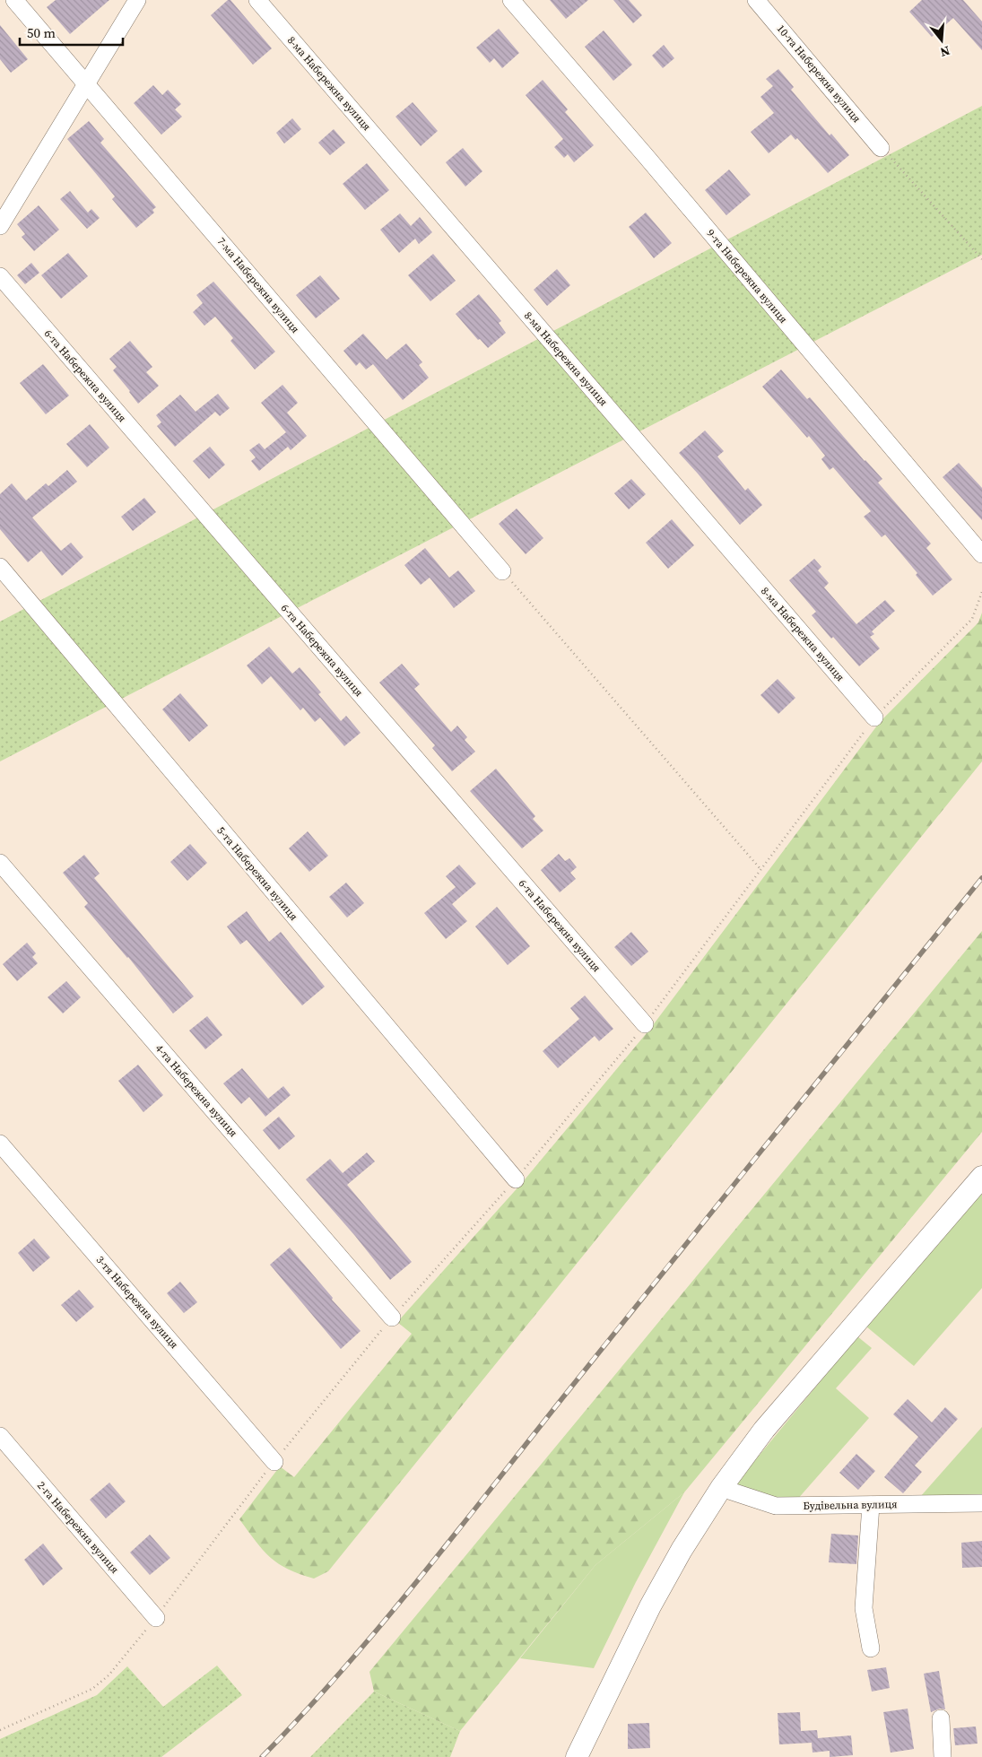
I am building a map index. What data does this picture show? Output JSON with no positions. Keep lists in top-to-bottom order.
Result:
{
  "streets": {
    "street": [
      "10-та Набережна вулиця",
      "8-ма Набережна вулиця",
      "9-та Набережна вулиця",
      "7-ма Набережна вулиця",
      "6-та Набережна вулиця",
      "5-та Набережна вулиця",
      "4-та Набережна вулиця",
      "3-тя Набережна вулиця",
      "Будівельна вулиця",
      "2-га Набережна вулиця"
    ]
  },
  "scale_bar": "50 m",
  "north": "bottom"
}
